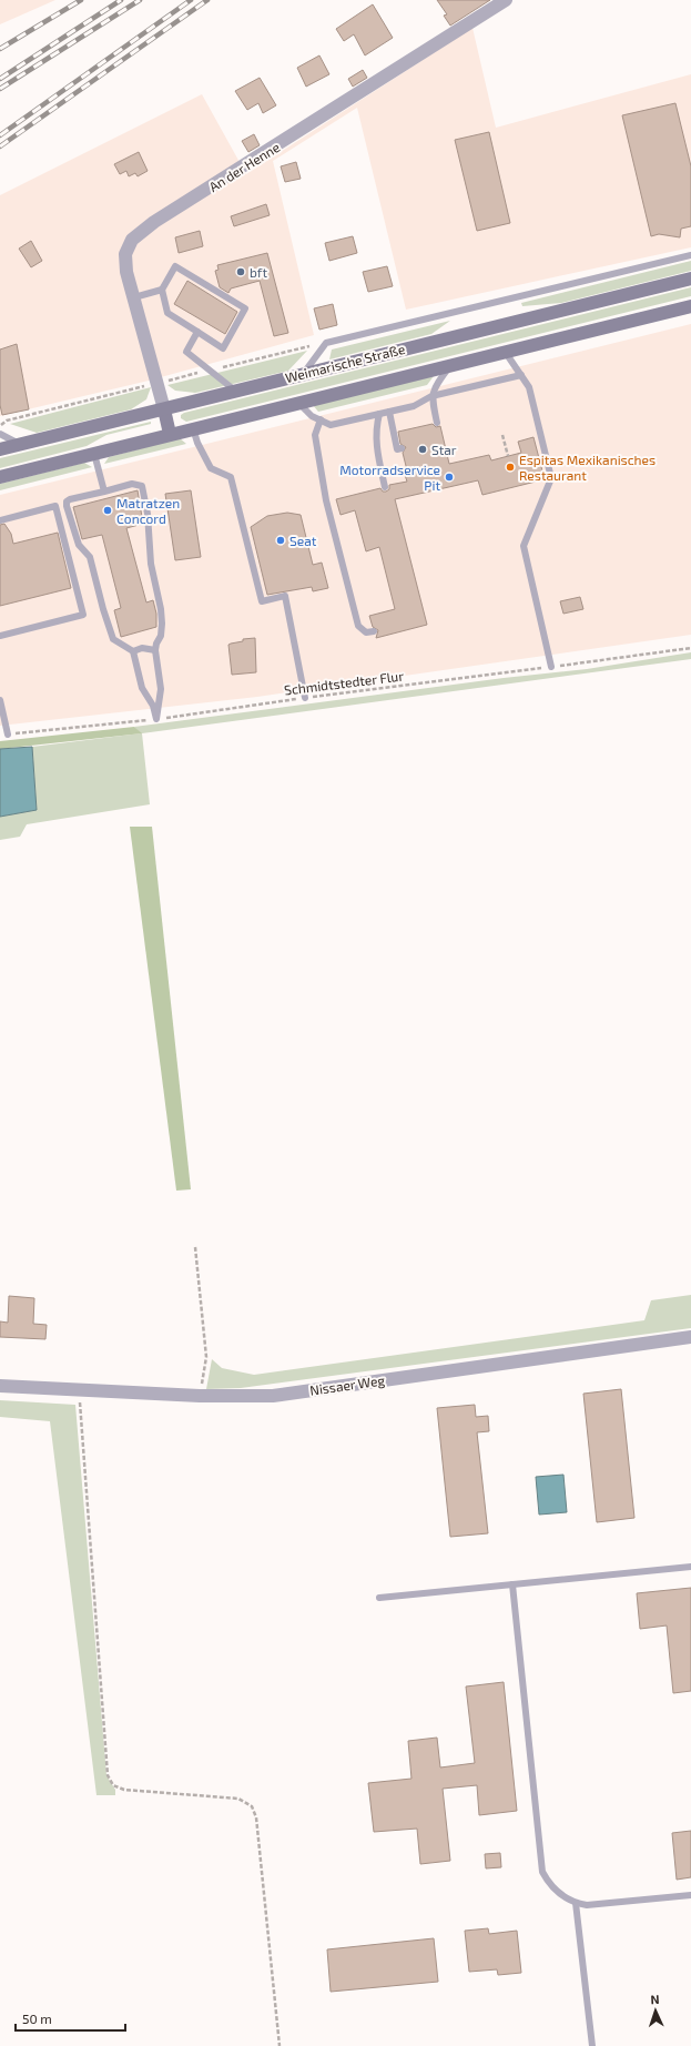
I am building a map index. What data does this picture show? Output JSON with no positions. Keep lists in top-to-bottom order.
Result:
{
  "streets": {
    "main road": ["Weimarische Straße"],
    "street": ["An der Henne", "Nissaer Weg"],
    "path": ["Schmidtstedter Flur"]
  },
  "crossings": [
    ["An der Henne", "Weimarische Straße"]
  ],
  "places": [
    "bft",
    "Star",
    "Espitas Mexikanisches Restaurant",
    "Motorradservice Pit",
    "Matratzen Concord",
    "Seat"
  ],
  "scale_bar": "50 m",
  "north": "top"
}
